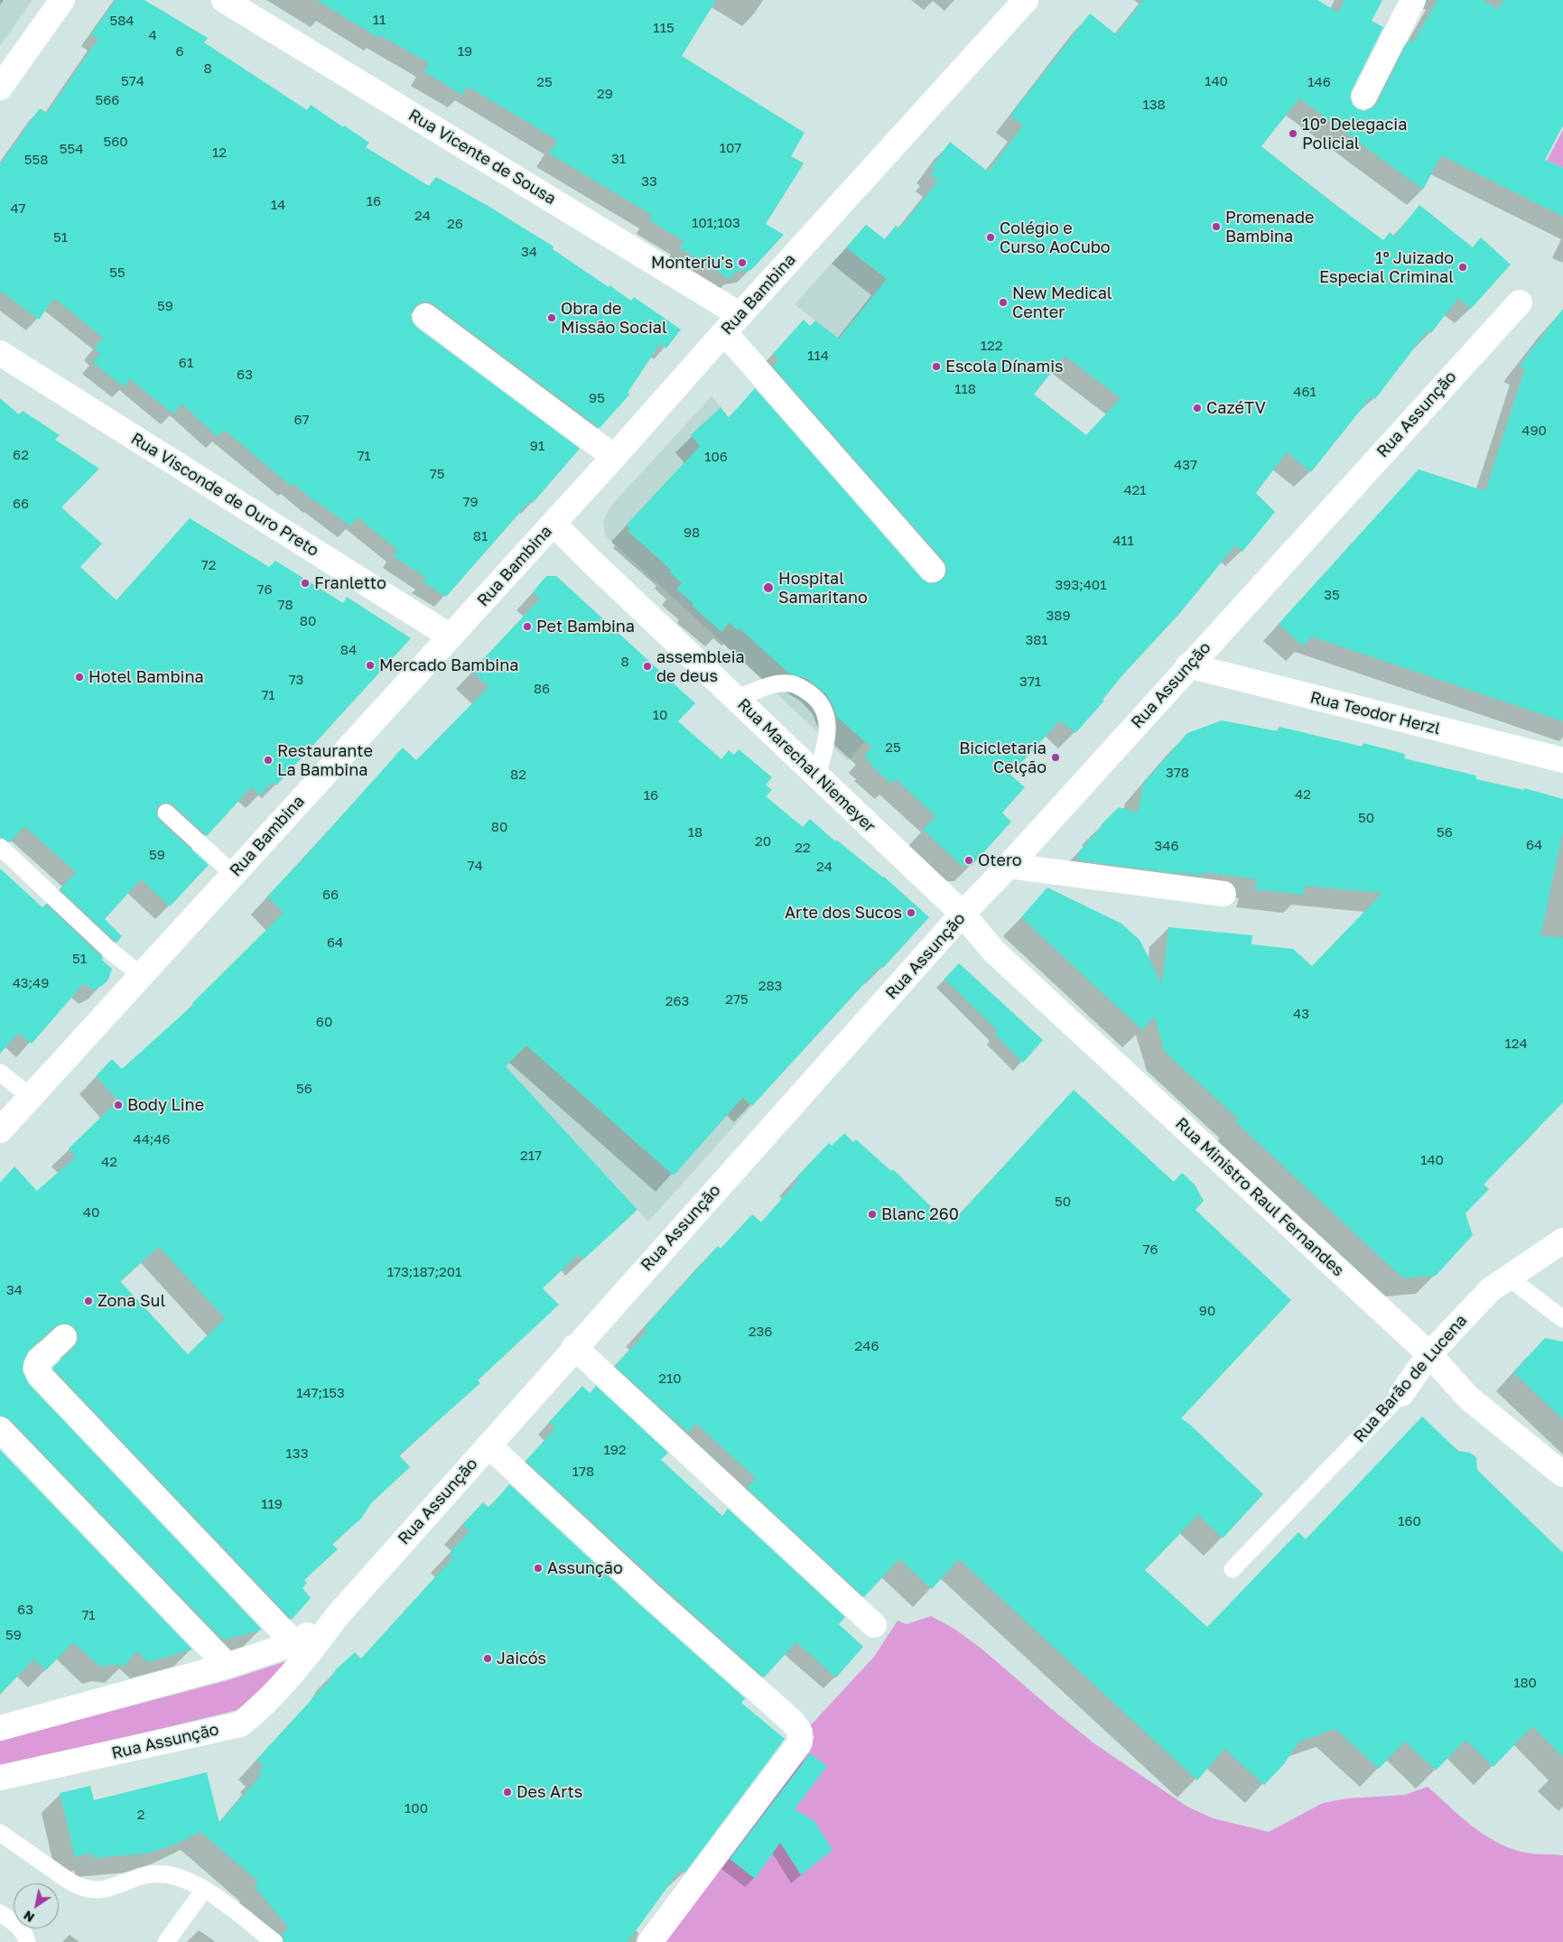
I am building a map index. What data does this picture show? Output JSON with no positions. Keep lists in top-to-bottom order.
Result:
{
  "streets": {
    "street": [
      "Rua Vicente de Sousa",
      "Rua Bambina",
      "Rua Assunção",
      "Rua Visconde de Ouro Preto",
      "Rua Teodor Herzl",
      "Rua Marechal Niemeyer",
      "Rua Ministro Raul Fernandes",
      "Rua Barão de Lucena"
    ]
  },
  "crossings": [
    ["Rua Vicente de Sousa", "Rua Bambina"],
    ["Rua Bambina", "Rua Visconde de Ouro Preto"],
    ["Rua Bambina", "Rua Marechal Niemeyer"],
    ["Rua Assunção", "Rua Teodor Herzl"],
    ["Rua Assunção", "Rua Marechal Niemeyer"],
    ["Rua Assunção", "Rua Ministro Raul Fernandes"],
    ["Rua Marechal Niemeyer", "Rua Ministro Raul Fernandes"],
    ["Rua Ministro Raul Fernandes", "Rua Barão de Lucena"]
  ],
  "places": [
    "10º Delegacia Policial",
    "Promenade Bambina",
    "Colégio e Curso AoCubo",
    "Monteriu's",
    "1º Juizado Especial Criminal",
    "New Medical Center",
    "Obra de Missão Social",
    "Escola Dínamis",
    "CazéTV",
    "Franletto",
    "Hospital Samaritano",
    "Pet Bambina",
    "Mercado Bambina",
    "assembleia de deus",
    "Hotel Bambina",
    "Bicicletaria Celção",
    "Restaurante La Bambina",
    "Otero",
    "Arte dos Sucos",
    "Body Line",
    "Blanc 260",
    "Zona Sul",
    "Assunção",
    "Jaicós",
    "Des Arts"
  ],
  "house_numbers": [
    "11",
    "584",
    "115",
    "4",
    "6",
    "19",
    "8",
    "574",
    "140",
    "25",
    "146",
    "29",
    "566",
    "138",
    "560",
    "107",
    "554",
    "12",
    "31",
    "558",
    "33",
    "16",
    "14",
    "47",
    "24",
    "101;103",
    "26",
    "51",
    "34",
    "55",
    "59",
    "122",
    "114",
    "61",
    "63",
    "118",
    "461",
    "95",
    "67",
    "490",
    "91",
    "62",
    "71",
    "106",
    "437",
    "75",
    "421",
    "79",
    "66",
    "98",
    "81",
    "411",
    "72",
    "393;401",
    "76",
    "35",
    "78",
    "389",
    "80",
    "381",
    "84",
    "8",
    "73",
    "371",
    "86",
    "71",
    "10",
    "25",
    "378",
    "82",
    "42",
    "16",
    "50",
    "80",
    "18",
    "56",
    "20",
    "64",
    "346",
    "22",
    "59",
    "74",
    "24",
    "66",
    "64",
    "51",
    "43;49",
    "283",
    "275",
    "263",
    "43",
    "60",
    "124",
    "56",
    "44;46",
    "217",
    "140",
    "42",
    "50",
    "40",
    "76",
    "173;187;201",
    "34",
    "90",
    "236",
    "246",
    "210",
    "147;153",
    "192",
    "133",
    "178",
    "119",
    "160",
    "63",
    "71",
    "59",
    "180",
    "100",
    "2"
  ],
  "north": "bottom left"
}
